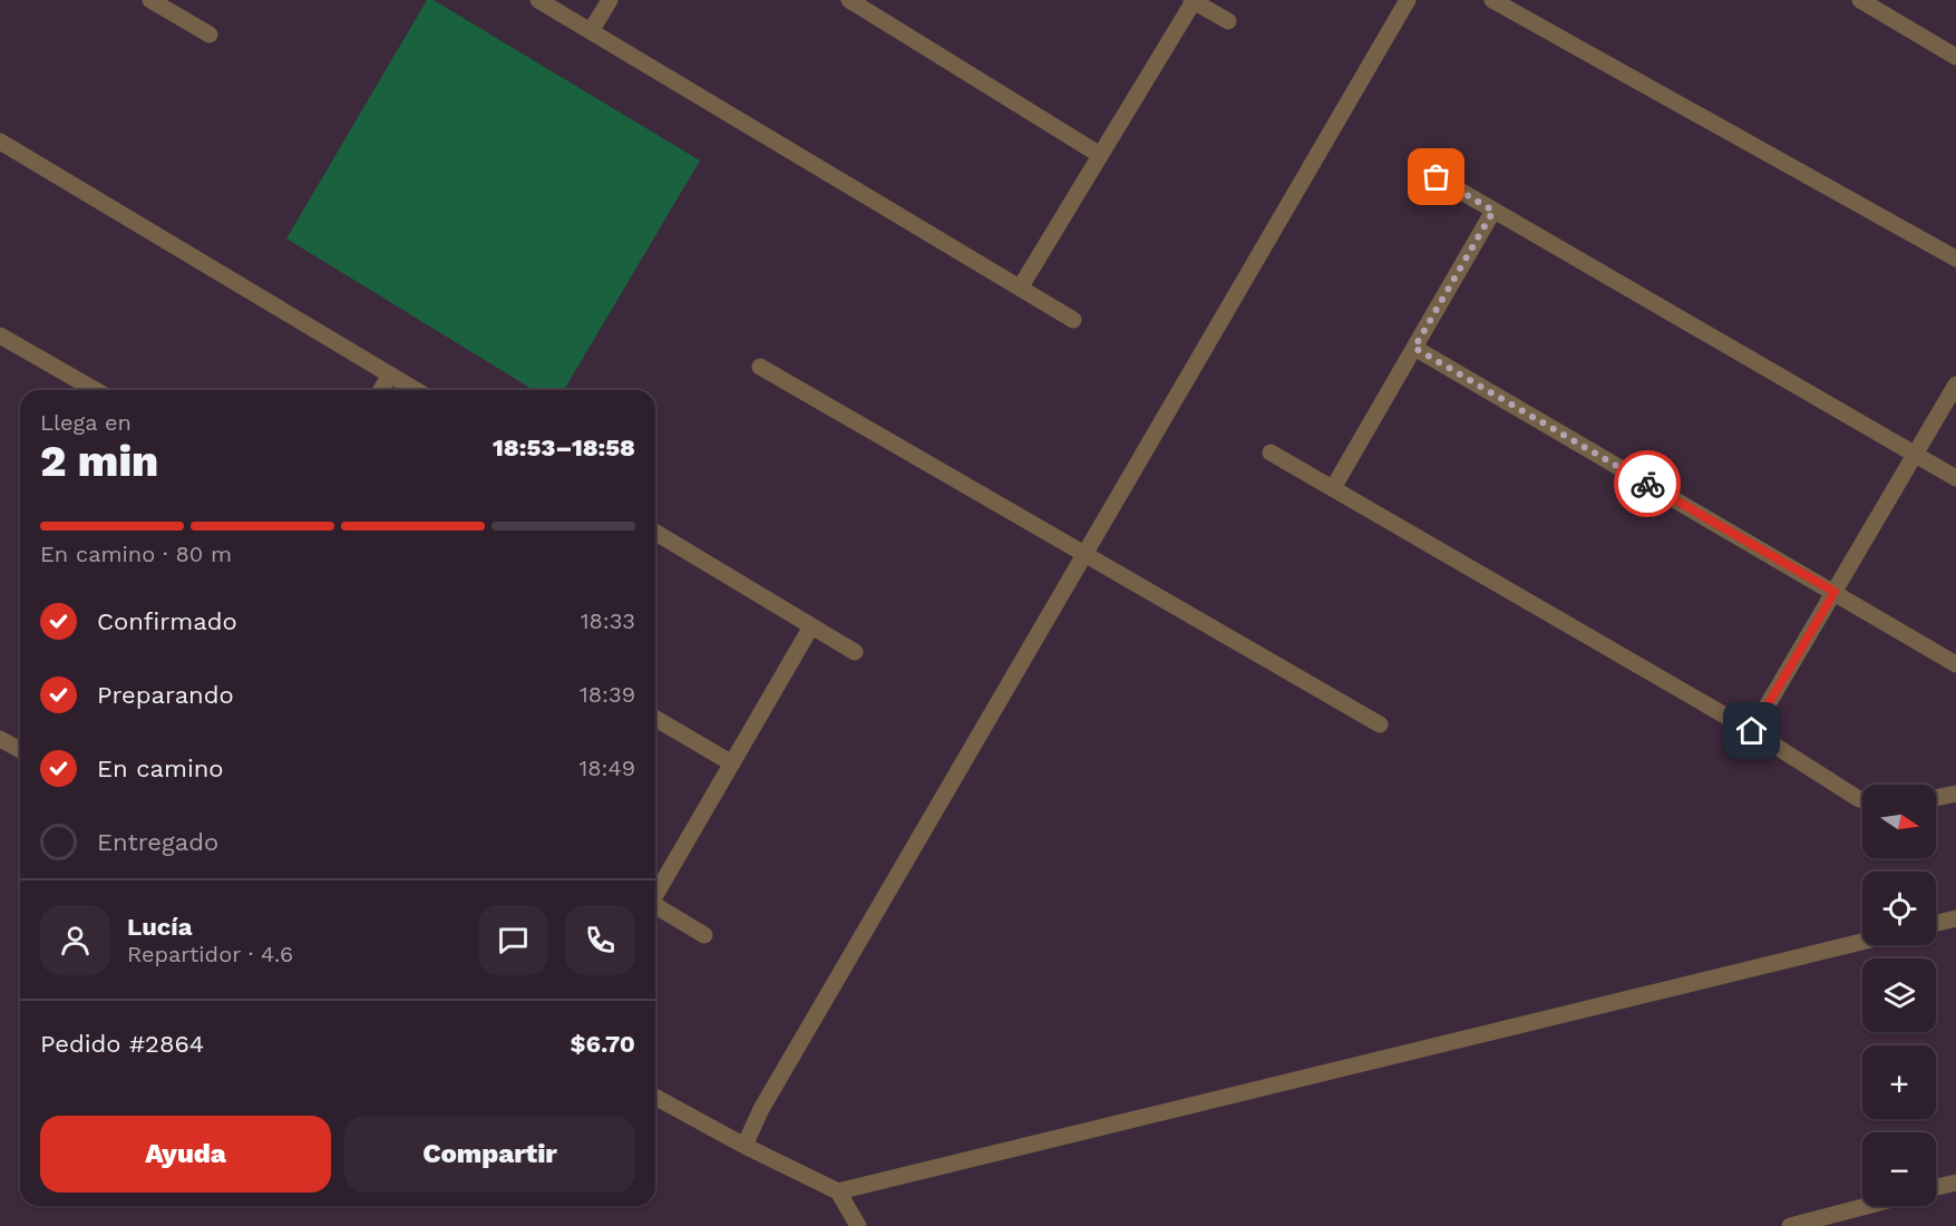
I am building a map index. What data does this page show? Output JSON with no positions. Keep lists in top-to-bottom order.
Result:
{
  "north": "right",
  "page": {
    "heading": ["2 min", "Llega en", "18:53–18:58"],
    "panel": [
      "Lucía",
      "Repartidor · 4.6",
      "Pedido #2864",
      "$6.70"
    ],
    "bar": "En camino · 80 m",
    "list": [
      ["Confirmado", "18:33"],
      ["Preparando", "18:39"],
      ["En camino", "18:49"],
      "Entregado"
    ],
    "map_buttons": ["+", "−"],
    "buttons": ["Ayuda", "Compartir"]
  }
}
